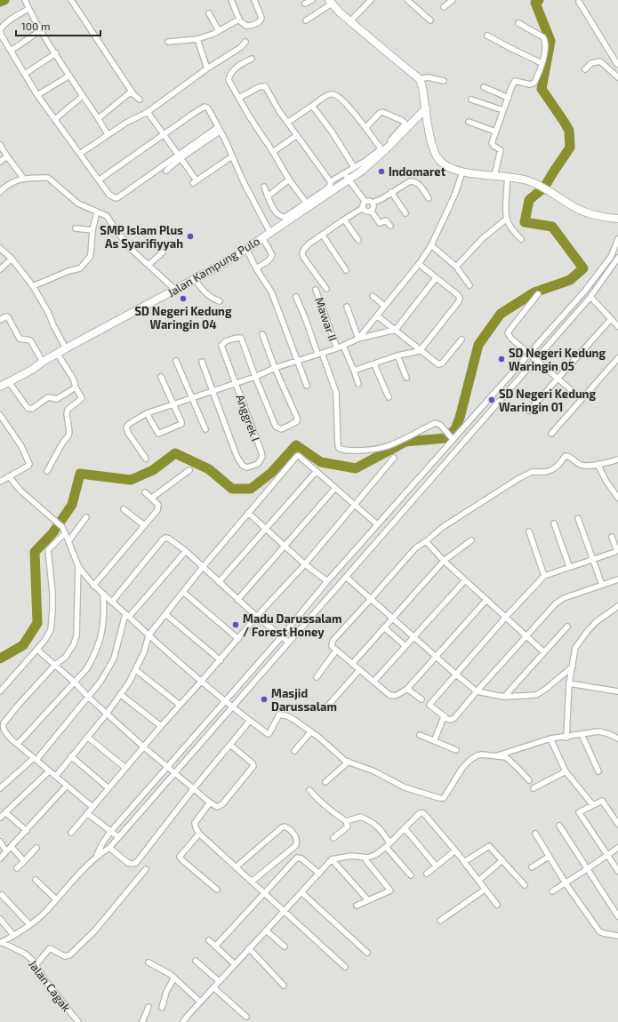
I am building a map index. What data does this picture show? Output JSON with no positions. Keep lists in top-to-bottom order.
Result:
{
  "streets": {
    "street": [
      "Jalan Kampung Pulo",
      "Mawar II",
      "Anggrek I",
      "Jalan Cagak"
    ]
  },
  "places": [
    "Indomaret",
    "SMP Islam Plus As Syarifiyyah",
    "SD Negeri Kedung Waringin 04",
    "SD Negeri Kedung Waringin 05",
    "SD Negeri Kedung Waringin 01",
    "Madu Darussalam / Forest Honey",
    "Masjid Darussalam"
  ],
  "scale_bar": "100 m"
}
